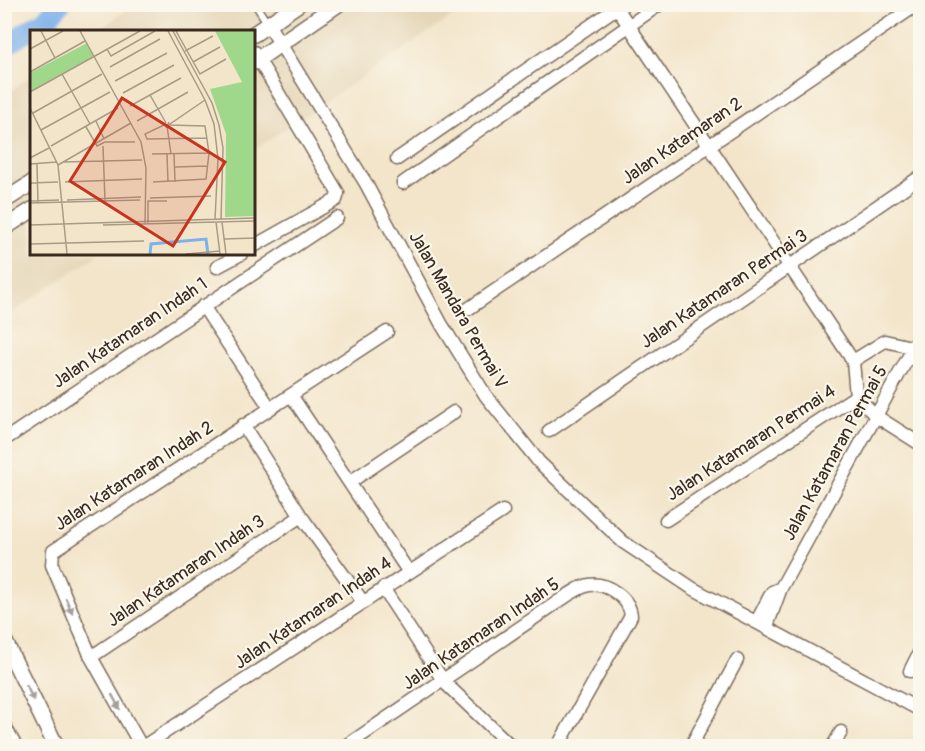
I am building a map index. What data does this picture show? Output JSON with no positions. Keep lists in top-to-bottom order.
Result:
{
  "streets": {
    "street": [
      "Jalan Katamaran 2",
      "Jalan Katamaran Permai 3",
      "Jalan Mandara Permai V",
      "Jalan Katamaran Indah 1",
      "Jalan Katamaran Permai 4",
      "Jalan Katamaran Permai 5",
      "Jalan Katamaran Indah 2",
      "Jalan Katamaran Indah 3",
      "Jalan Katamaran Indah 4",
      "Jalan Katamaran Indah 5"
    ]
  },
  "crossings": [
    ["Jalan Mandara Permai V", "Jalan Katamaran Permai 5"],
    ["Jalan Katamaran Indah 2", "Jalan Katamaran Indah 3"],
    ["Jalan Katamaran Indah 2", "Jalan Katamaran Indah 4"]
  ]
}
